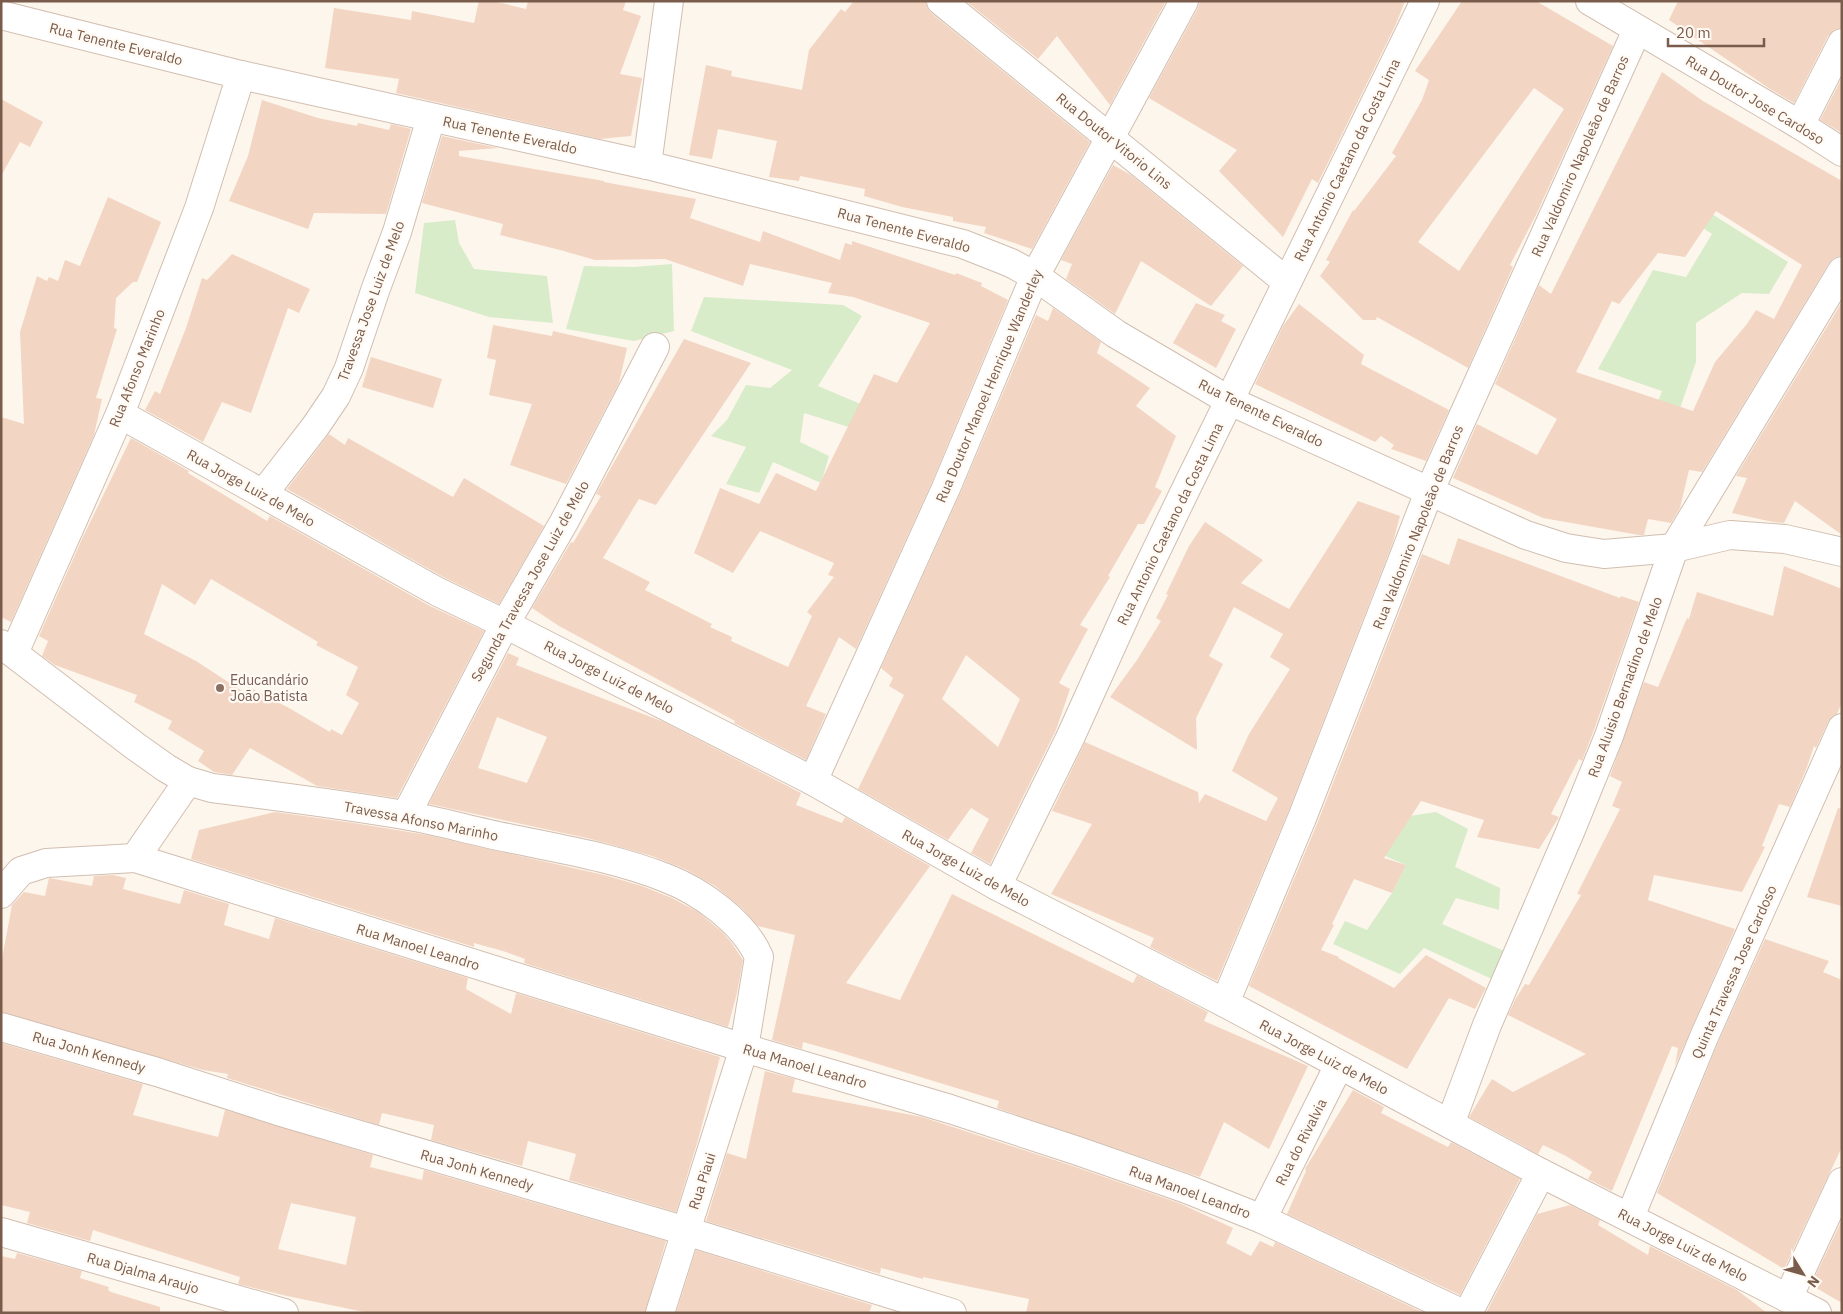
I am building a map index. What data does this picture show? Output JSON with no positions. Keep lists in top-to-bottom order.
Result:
{
  "streets": {
    "street": [
      "Rua Tenente Everaldo",
      "Rua Doutor Jose Cardoso",
      "Rua Doutor Vitorio Lins",
      "Rua Valdomiro Napoleão de Barros",
      "Rua Antonio Caetano da Costa Lima",
      "Travessa Jose Luiz de Melo",
      "Rua Afonso Marinho",
      "Rua Doutor Manoel Henrique Wanderley",
      "Rua Jorge Luiz de Melo",
      "Segunda Travessa Jose Luiz de Melo",
      "Rua Aluisio Bernadino de Melo",
      "Travessa Afonso Marinho",
      "Rua Manoel Leandro",
      "Quinta Travessa Jose Cardoso",
      "Rua Jonh Kennedy",
      "Rua do Rivalvia",
      "Rua Piaui",
      "Rua Djalma Araujo"
    ]
  },
  "crossings": [
    ["Rua Tenente Everaldo", "Rua Valdomiro Napoleão de Barros"],
    ["Rua Tenente Everaldo", "Rua Antonio Caetano da Costa Lima"],
    ["Rua Tenente Everaldo", "Travessa Jose Luiz de Melo"],
    ["Rua Tenente Everaldo", "Rua Afonso Marinho"],
    ["Rua Tenente Everaldo", "Rua Doutor Manoel Henrique Wanderley"],
    ["Rua Tenente Everaldo", "Rua Aluisio Bernadino de Melo"],
    ["Rua Doutor Jose Cardoso", "Rua Valdomiro Napoleão de Barros"],
    ["Rua Doutor Vitorio Lins", "Rua Antonio Caetano da Costa Lima"],
    ["Rua Doutor Vitorio Lins", "Rua Doutor Manoel Henrique Wanderley"],
    ["Rua Valdomiro Napoleão de Barros", "Rua Jorge Luiz de Melo"],
    ["Rua Antonio Caetano da Costa Lima", "Rua Jorge Luiz de Melo"],
    ["Travessa Jose Luiz de Melo", "Rua Jorge Luiz de Melo"],
    ["Rua Afonso Marinho", "Rua Jorge Luiz de Melo"],
    ["Rua Afonso Marinho", "Travessa Afonso Marinho"],
    ["Rua Doutor Manoel Henrique Wanderley", "Rua Jorge Luiz de Melo"],
    ["Rua Jorge Luiz de Melo", "Segunda Travessa Jose Luiz de Melo"],
    ["Rua Jorge Luiz de Melo", "Rua Aluisio Bernadino de Melo"],
    ["Rua Jorge Luiz de Melo", "Quinta Travessa Jose Cardoso"],
    ["Rua Jorge Luiz de Melo", "Rua do Rivalvia"],
    ["Segunda Travessa Jose Luiz de Melo", "Travessa Afonso Marinho"],
    ["Travessa Afonso Marinho", "Rua Manoel Leandro"],
    ["Travessa Afonso Marinho", "Rua Piaui"],
    ["Rua Manoel Leandro", "Rua do Rivalvia"],
    ["Rua Manoel Leandro", "Rua Piaui"],
    ["Rua Jonh Kennedy", "Rua Piaui"]
  ],
  "places": ["Educandário João Batista"],
  "scale_bar": "20 m",
  "north": "bottom right"
}
